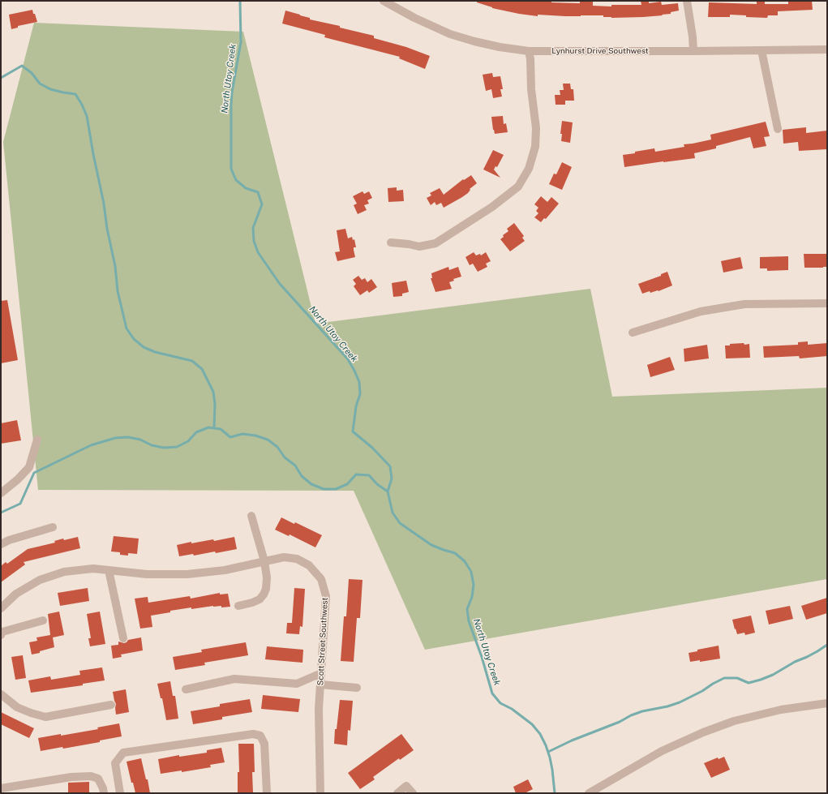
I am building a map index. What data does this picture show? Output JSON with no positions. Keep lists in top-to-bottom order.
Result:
{
  "streets": {
    "street": ["Lynhurst Drive Southwest", "Scott Street Southwest"]
  },
  "water": ["North Utoy Creek"]
}
